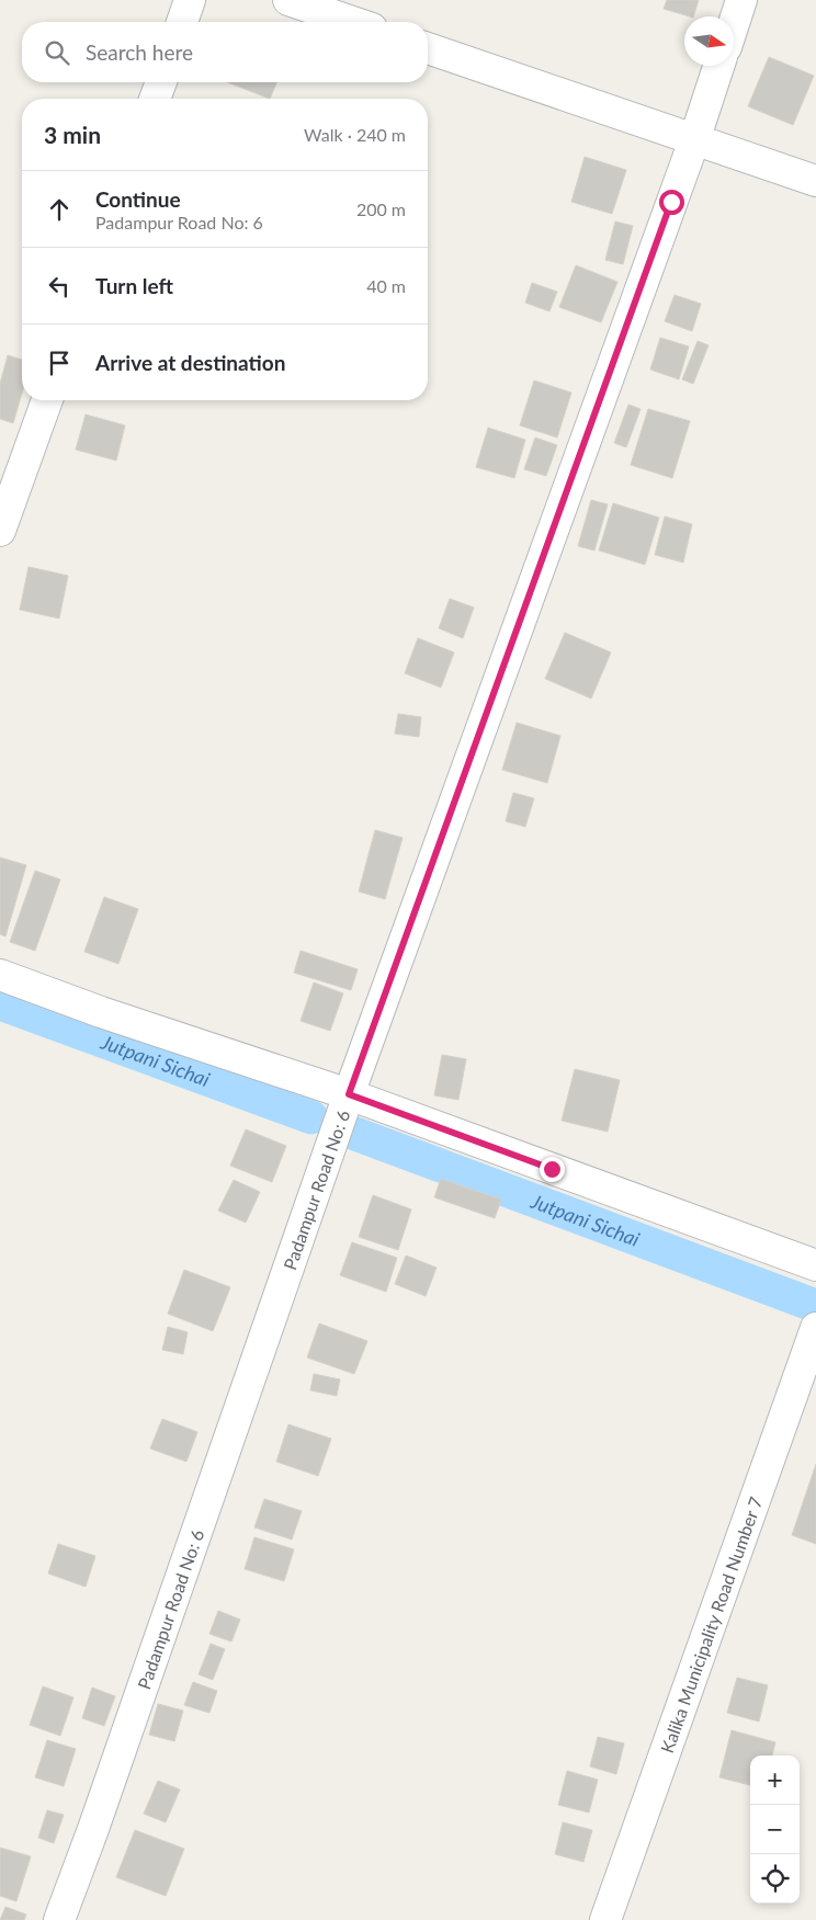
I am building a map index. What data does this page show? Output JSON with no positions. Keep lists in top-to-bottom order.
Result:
{
  "streets": {
    "street": ["Padampur Road No: 6", "Kalika Municipality Road Number 7"]
  },
  "water": ["Jutpani Sichai"],
  "north": "right",
  "page": {
    "search": "Search here",
    "heading": ["3 min", "Walk · 240 m"],
    "list": [
      ["Continue", "Padampur Road No: 6", "200 m"],
      ["Turn left", "40 m"],
      "Arrive at destination"
    ],
    "map_buttons": ["+", "−"]
  }
}
